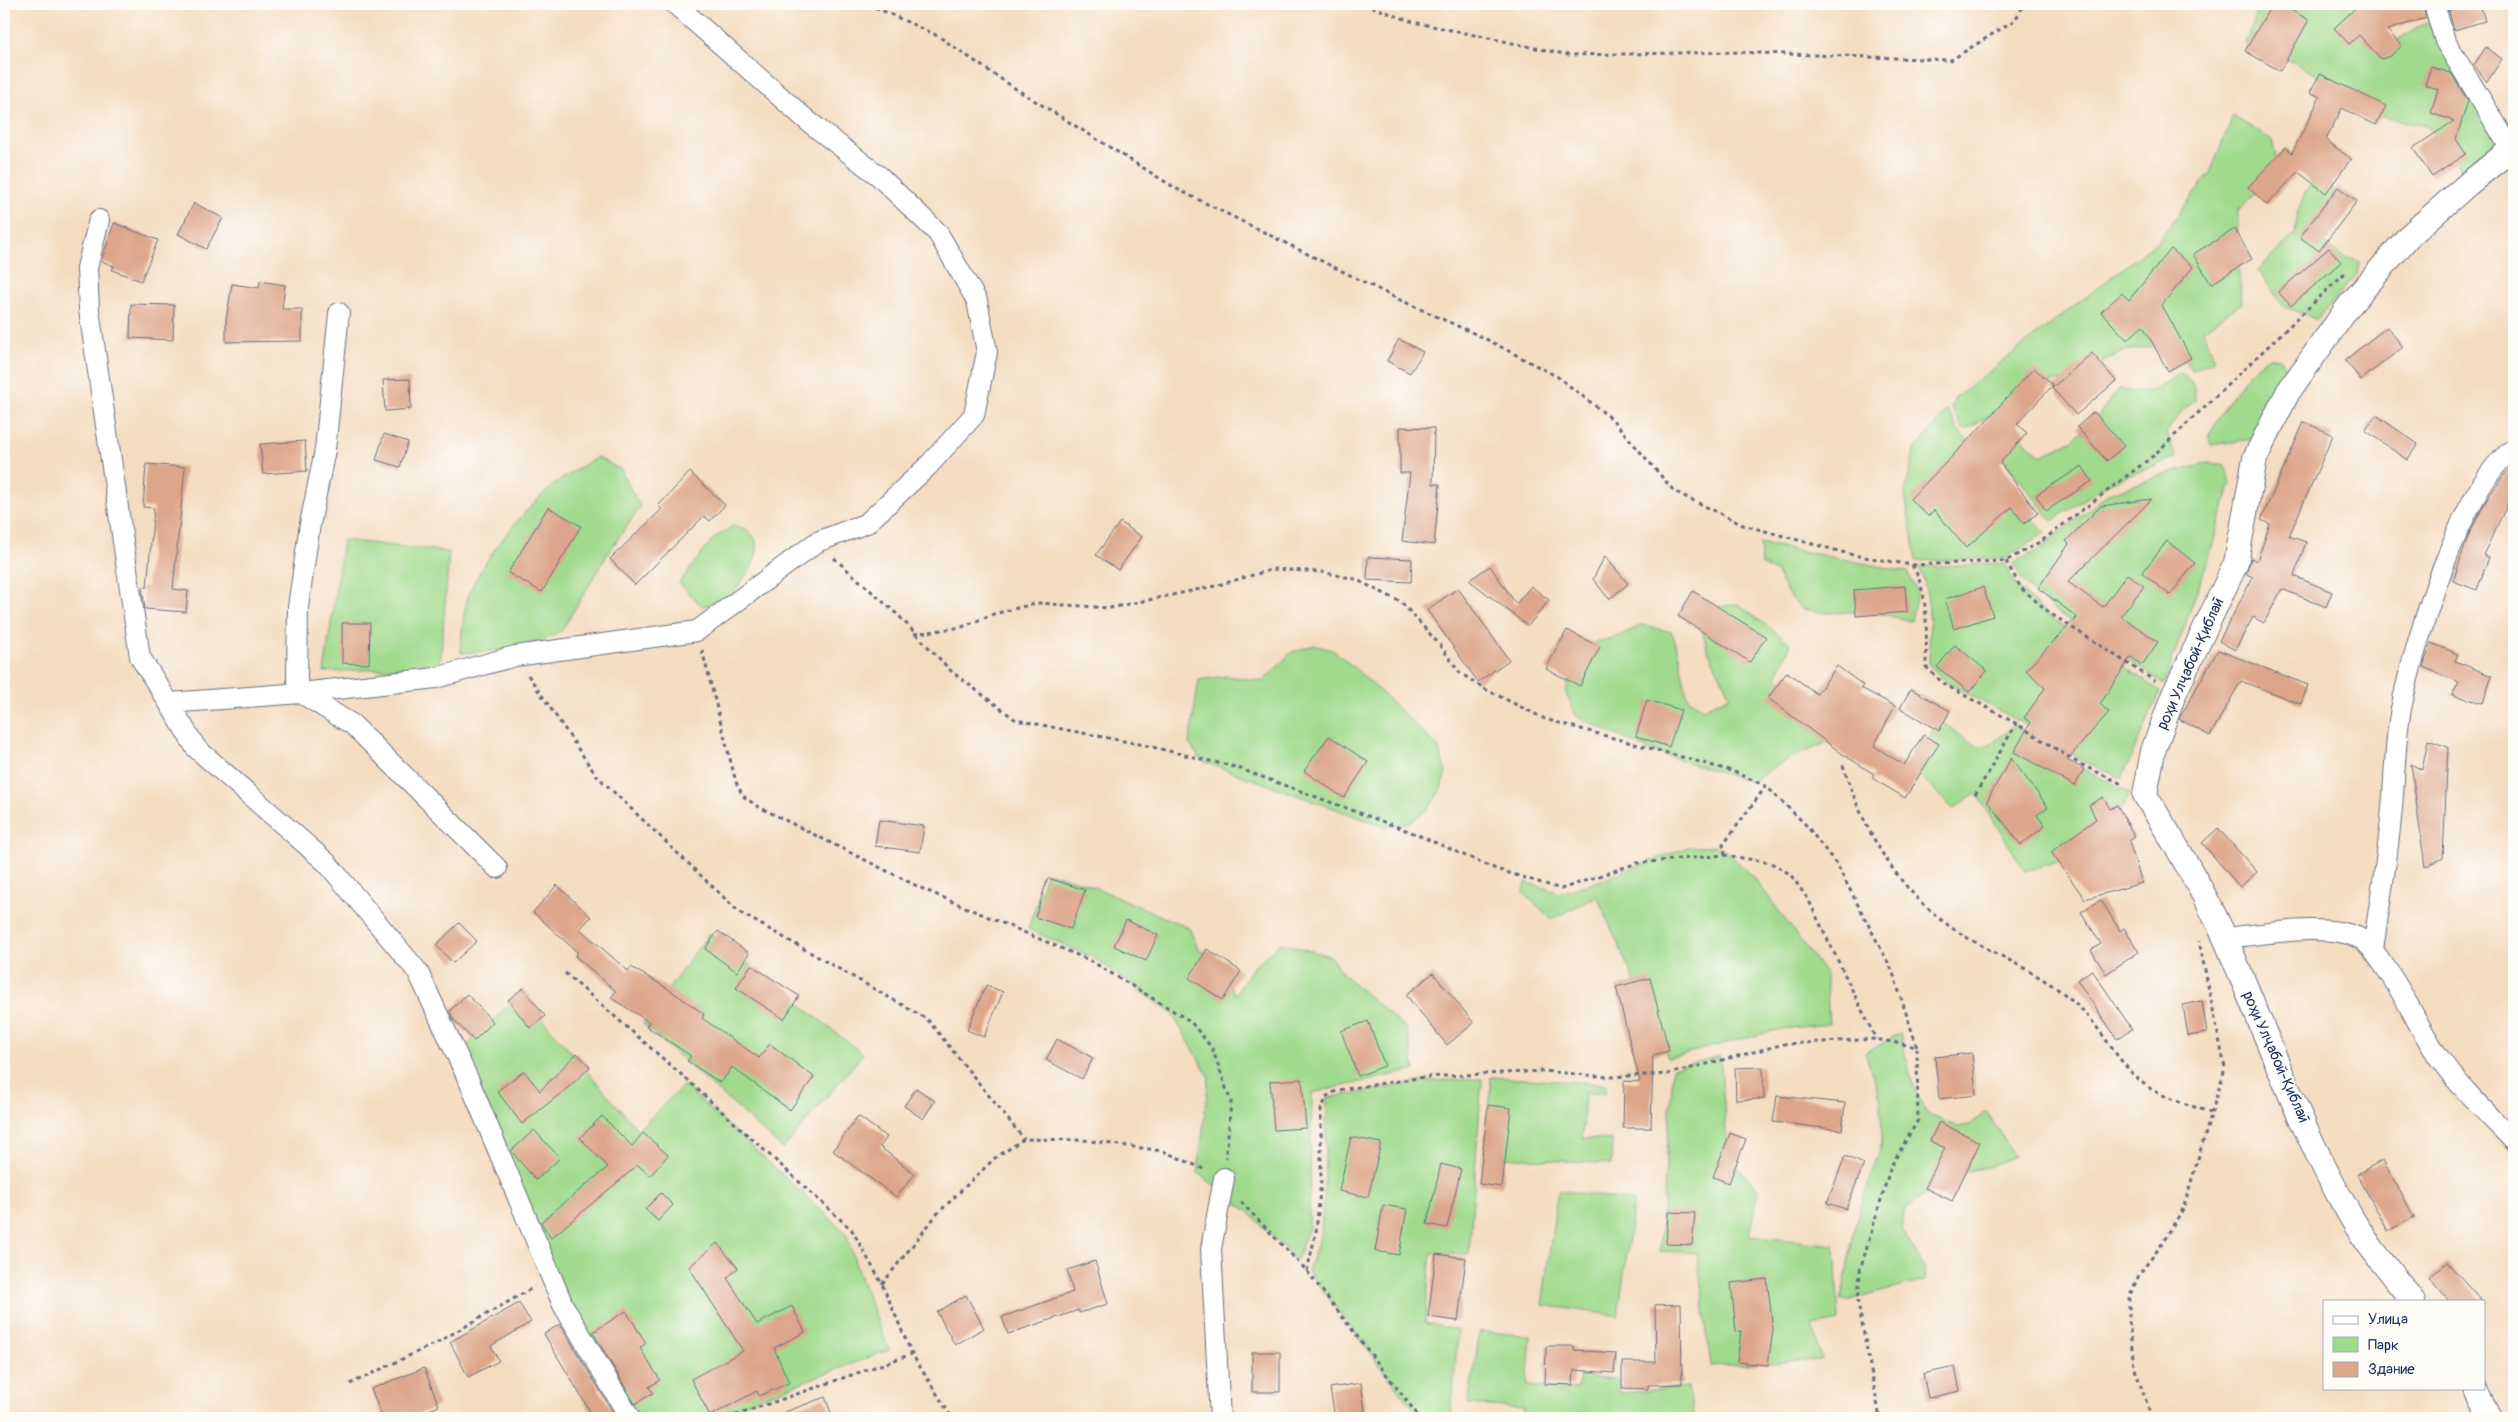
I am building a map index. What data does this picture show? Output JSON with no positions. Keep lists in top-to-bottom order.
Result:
{
  "streets": {
    "street": ["роҳи Улҷабой-Қиблаӣ"]
  },
  "legend": ["Улица", "Парк", "Здание"]
}
